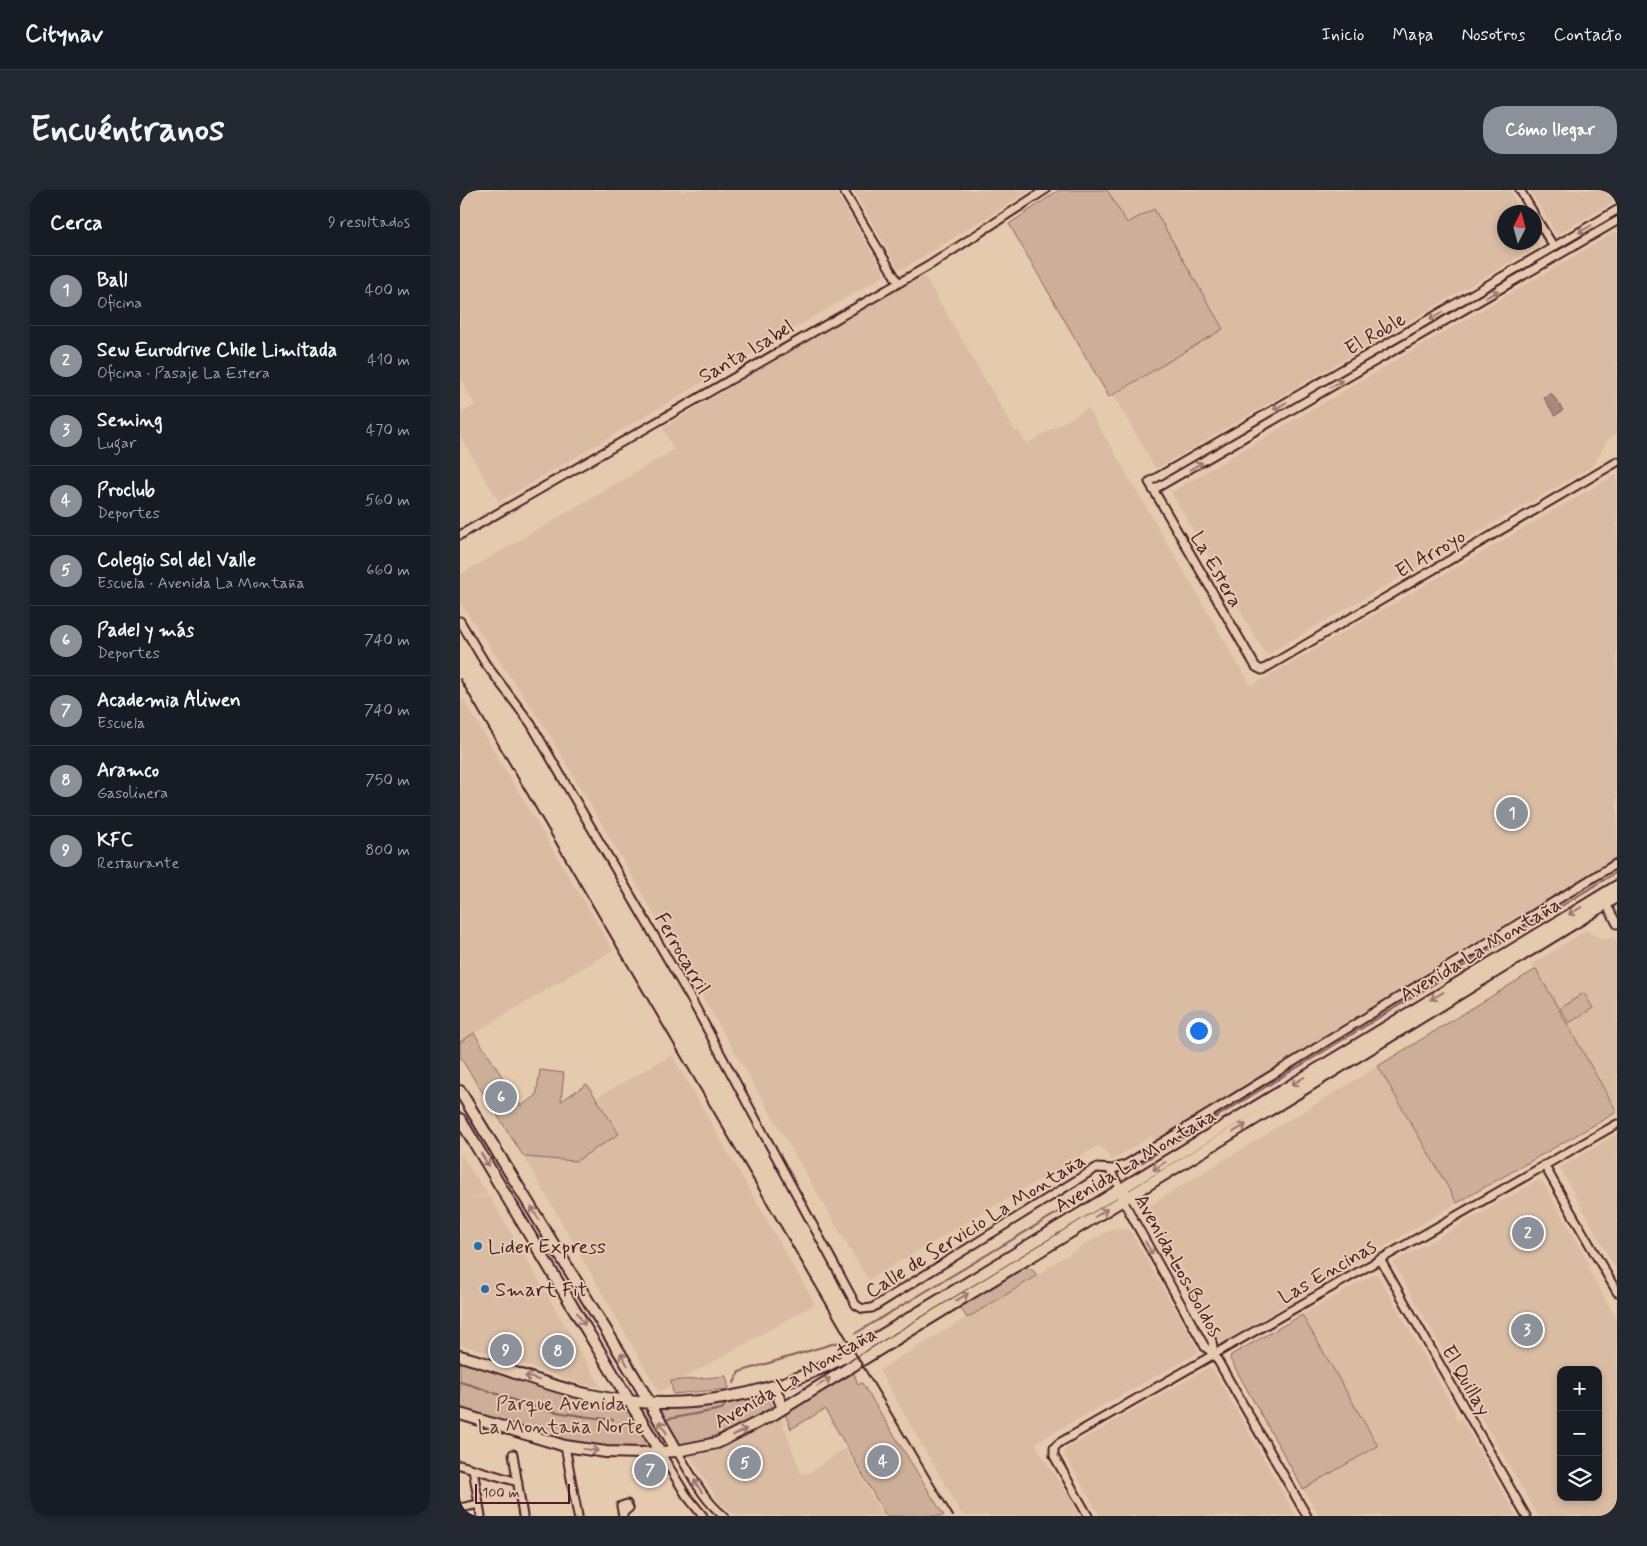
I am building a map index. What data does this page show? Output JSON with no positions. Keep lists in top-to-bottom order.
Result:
{
  "streets": {
    "main road": ["Avenida La Montaña"],
    "street": [
      "El Roble",
      "Santa Isabel",
      "El Arroyo",
      "La Estera",
      "Ferrocarril",
      "Calle de Servicio La Montaña",
      "Avenida Los Boldos",
      "Las Encinas",
      "El Quillay"
    ]
  },
  "crossings": [
    ["El Roble", "La Estera"],
    ["El Arroyo", "La Estera"],
    ["Avenida La Montaña", "Avenida Los Boldos"],
    ["Ferrocarril", "Calle de Servicio La Montaña"],
    ["Calle de Servicio La Montaña", "Avenida Los Boldos"],
    ["Avenida Los Boldos", "Las Encinas"],
    ["Las Encinas", "El Quillay"]
  ],
  "parks": ["Parque Avenida La Montaña Norte"],
  "places": ["Lider Express", "Smart Fit"],
  "scale_bar": "100 m",
  "north": "top",
  "page": {
    "header": "Citynav",
    "nav": [
      "Inicio",
      "Mapa",
      "Nosotros",
      "Contacto"
    ],
    "buttons": "Cómo llegar",
    "title": "Encuéntranos",
    "heading": ["Cerca", "9 resultados"],
    "list": [
      {
        "mark": "1",
        "name": "Ball",
        "note": "Oficina",
        "value": "400 m"
      },
      {
        "mark": "2",
        "name": "Sew Eurodrive Chile Limitada",
        "note": "Oficina · Pasaje La Estera",
        "value": "410 m"
      },
      {
        "mark": "3",
        "name": "Seming",
        "note": "Lugar",
        "value": "470 m"
      },
      {
        "mark": "4",
        "name": "Proclub",
        "note": "Deportes",
        "value": "560 m"
      },
      {
        "mark": "5",
        "name": "Colegio Sol del Valle",
        "note": "Escuela · Avenida La Montaña",
        "value": "660 m"
      },
      {
        "mark": "6",
        "name": "Padel y más",
        "note": "Deportes",
        "value": "740 m"
      },
      {
        "mark": "7",
        "name": "Academia Aliwen",
        "note": "Escuela",
        "value": "740 m"
      },
      {
        "mark": "8",
        "name": "Aramco",
        "note": "Gasolinera",
        "value": "750 m"
      },
      {
        "mark": "9",
        "name": "KFC",
        "note": "Restaurante",
        "value": "800 m"
      }
    ],
    "pins": [
      "1",
      "6",
      "2",
      "3",
      "9",
      "8",
      "4",
      "5",
      "7"
    ],
    "map_buttons": ["+", "−"],
    "scale": "100 m"
  }
}
